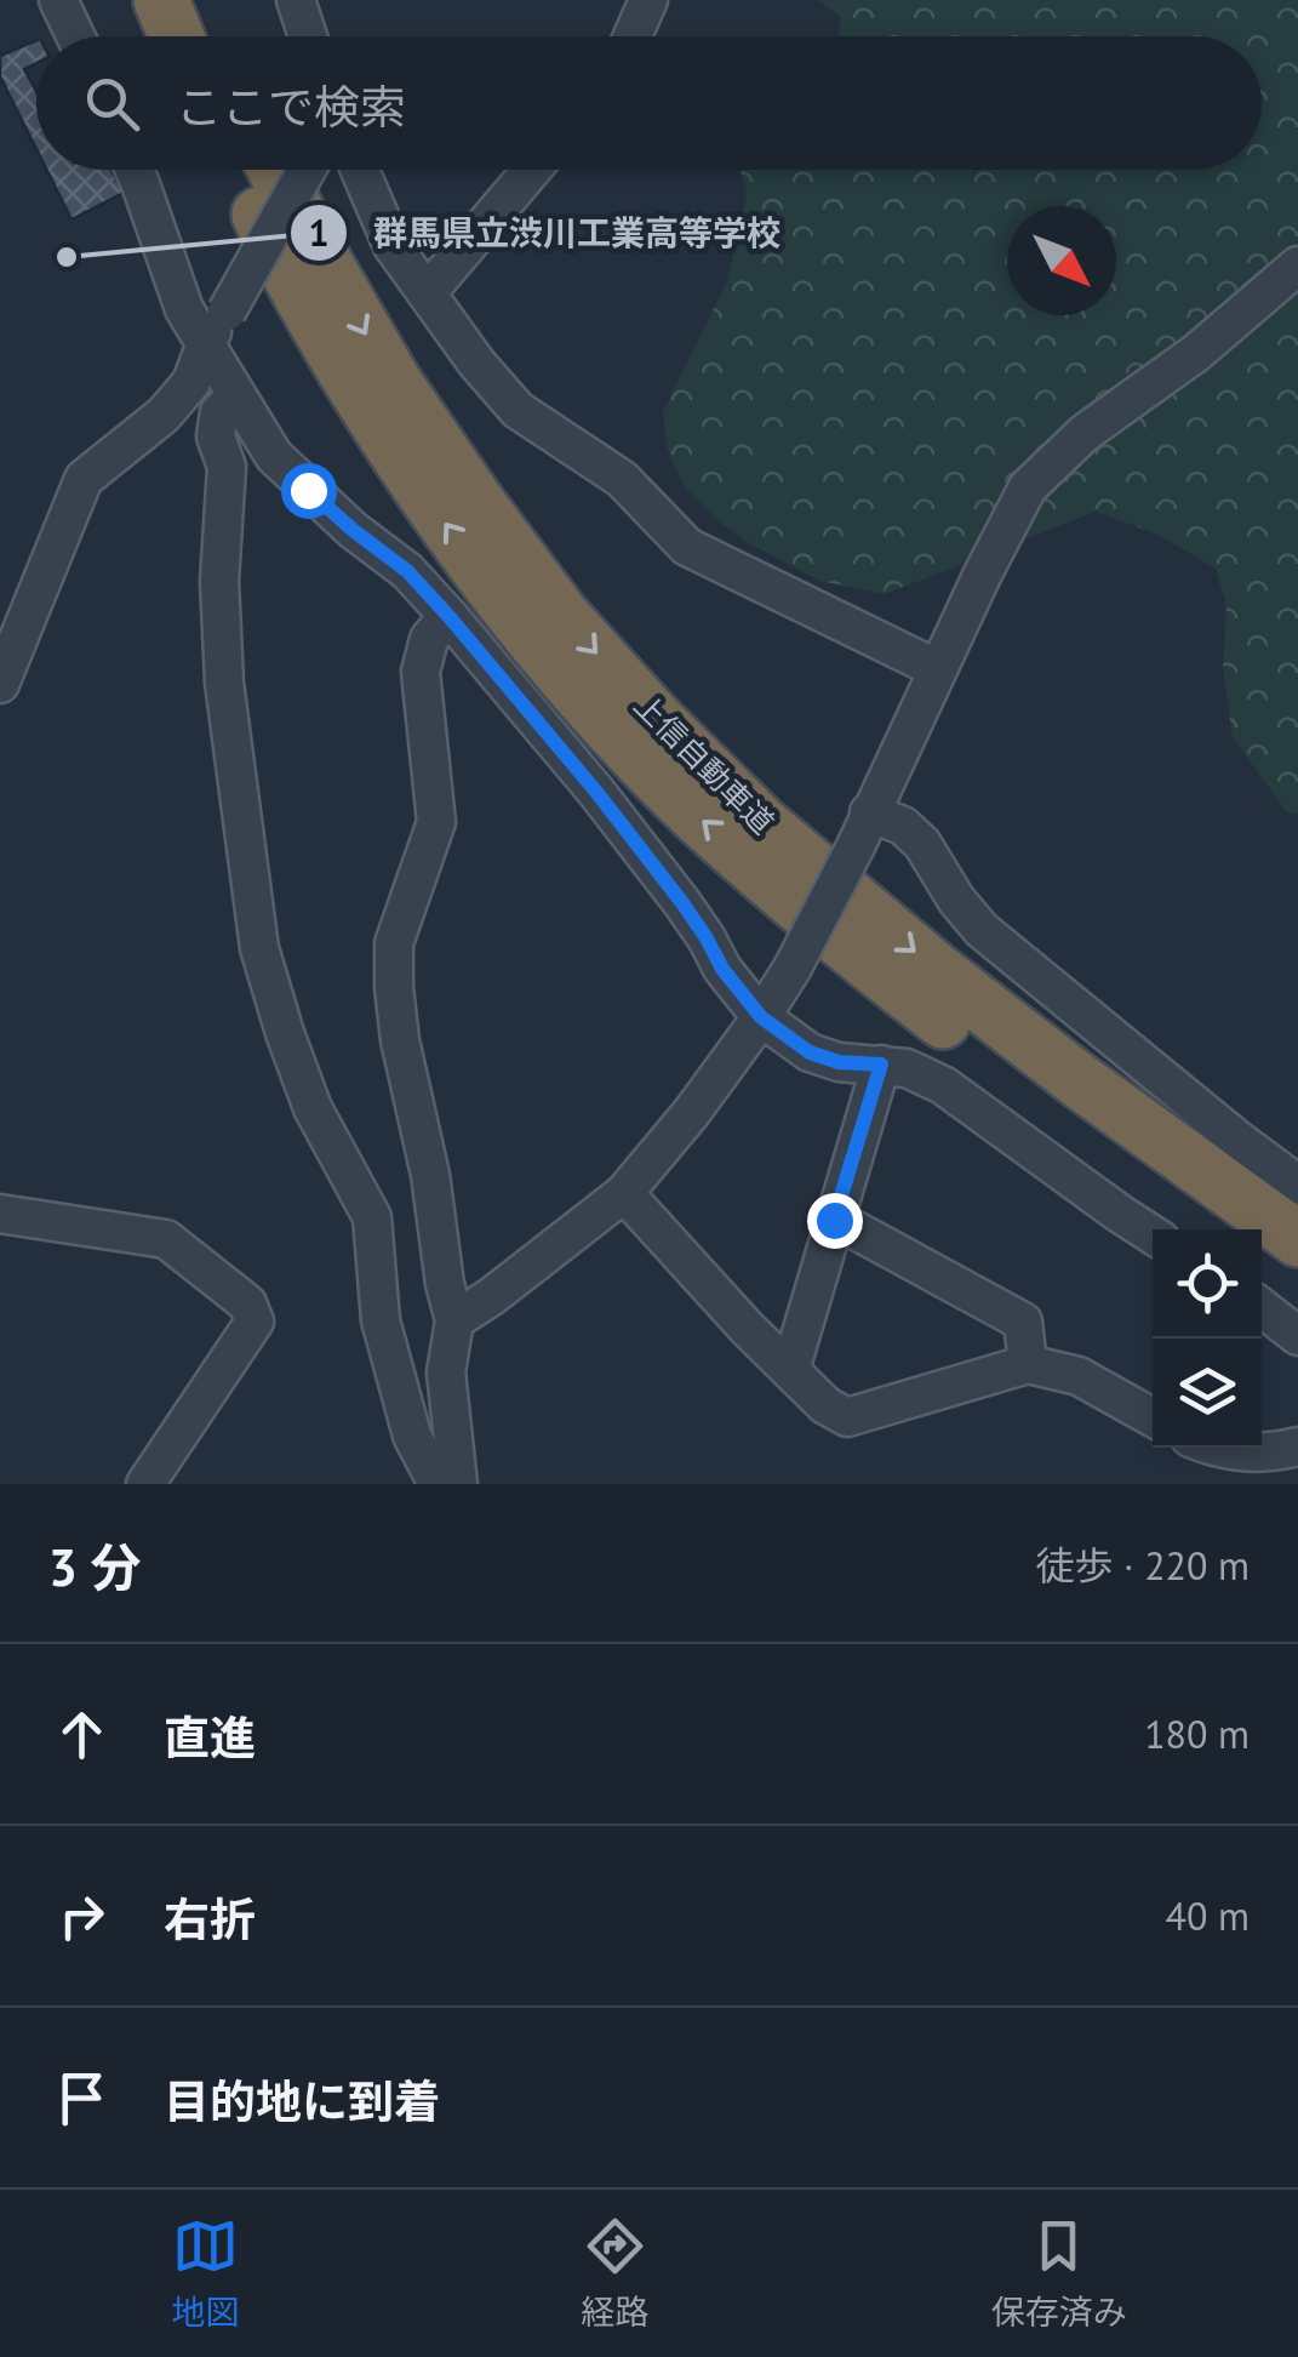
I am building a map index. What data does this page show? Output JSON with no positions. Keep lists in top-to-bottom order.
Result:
{
  "streets": {
    "highway": ["上信自動車道"]
  },
  "places": ["群馬県立渋川工業高等学校"],
  "north": "bottom right",
  "page": {
    "search": "ここで検索",
    "heading": ["3 分", "徒歩 · 220 m"],
    "list": [
      ["直進", "180 m"],
      ["右折", "40 m"],
      "目的地に到着"
    ],
    "nav": ["地図", "経路", "保存済み"]
  }
}
